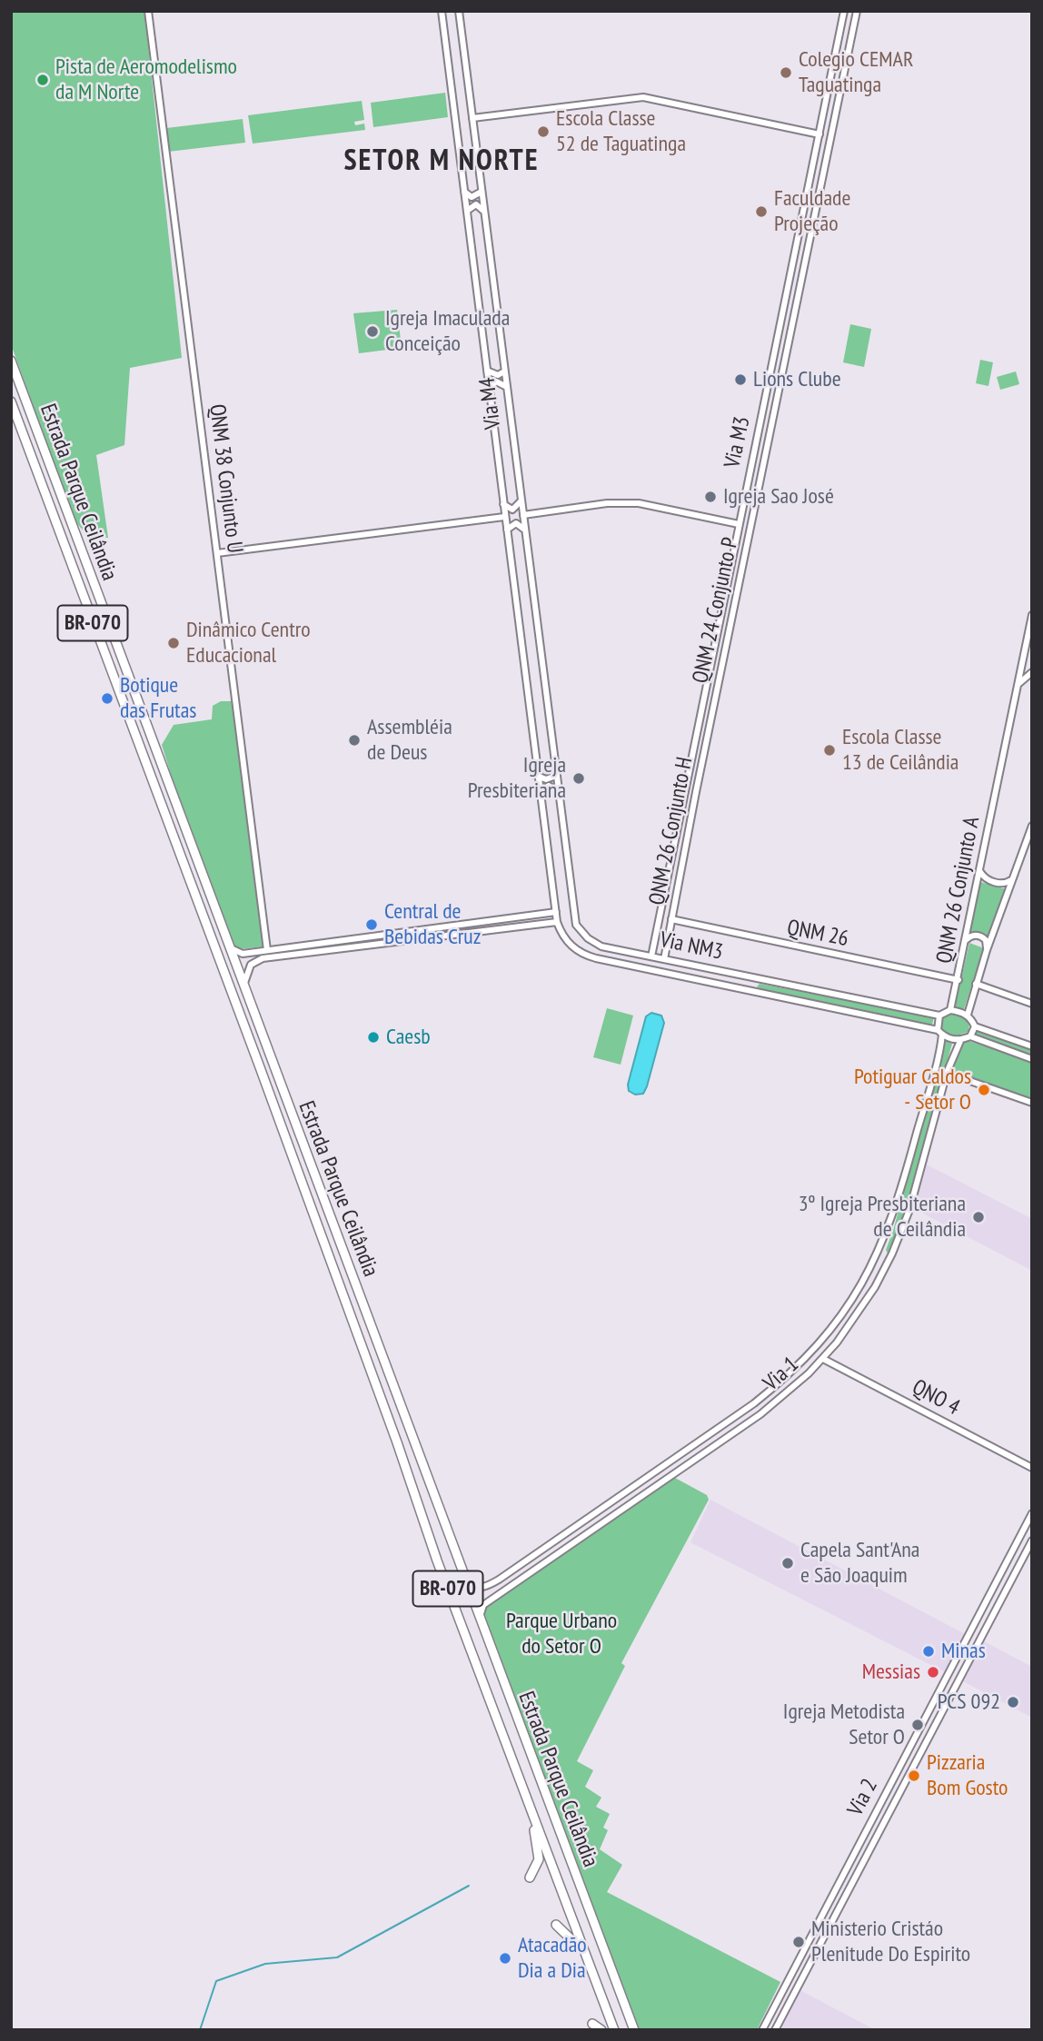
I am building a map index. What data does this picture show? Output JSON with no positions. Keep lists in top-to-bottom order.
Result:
{
  "streets": {
    "highway": ["Estrada Parque Ceilândia", "BR-070"],
    "main road": [
      "Via M4",
      "Via M3",
      "QNM 38 Conjunto U",
      "QNM 24 Conjunto P",
      "QNM 26 Conjunto H",
      "QNM 26 Conjunto A",
      "QNM 26",
      "Via NM3",
      "Via 1",
      "QNO 4",
      "Via 2"
    ]
  },
  "crossings": [
    ["Via M4", "Via NM3"],
    ["Via M3", "Via NM3"],
    ["Estrada Parque Ceilândia", "Via 1"],
    ["QNM 24 Conjunto P", "QNM 26 Conjunto H"],
    ["QNM 26 Conjunto H", "QNM 26"],
    ["QNM 26 Conjunto A", "QNM 26"],
    ["QNM 26 Conjunto A", "Via NM3"],
    ["QNM 26 Conjunto A", "Via 1"],
    ["Via NM3", "Via 1"],
    ["Via 1", "QNO 4"]
  ],
  "districts": ["SETOR M NORTE"],
  "parks": ["Parque Urbano do Setor O"],
  "places": [
    "Colegio CEMAR Taguatinga",
    "Pista de Aeromodelismo da M Norte",
    "Escola Classe 52 de Taguatinga",
    "Faculdade Projeção",
    "Igreja Imaculada Conceição",
    "Lions Clube",
    "Igreja Sao José",
    "Dinâmico Centro Educacional",
    "Botique das Frutas",
    "Assembléia de Deus",
    "Escola Classe 13 de Ceilândia",
    "Igreja Presbiteriana",
    "Central de Bebidas Cruz",
    "Caesb",
    "Potiguar Caldos - Setor O",
    "3º Igreja Presbiteriana de Ceilândia",
    "Capela Sant'Ana e São Joaquim",
    "Minas",
    "Messias",
    "PCS 092",
    "Igreja Metodista Setor O",
    "Pizzaria Bom Gosto",
    "Ministerio Cristáo Plenitude Do Espirito",
    "Atacadão Dia a Dia"
  ]
}
